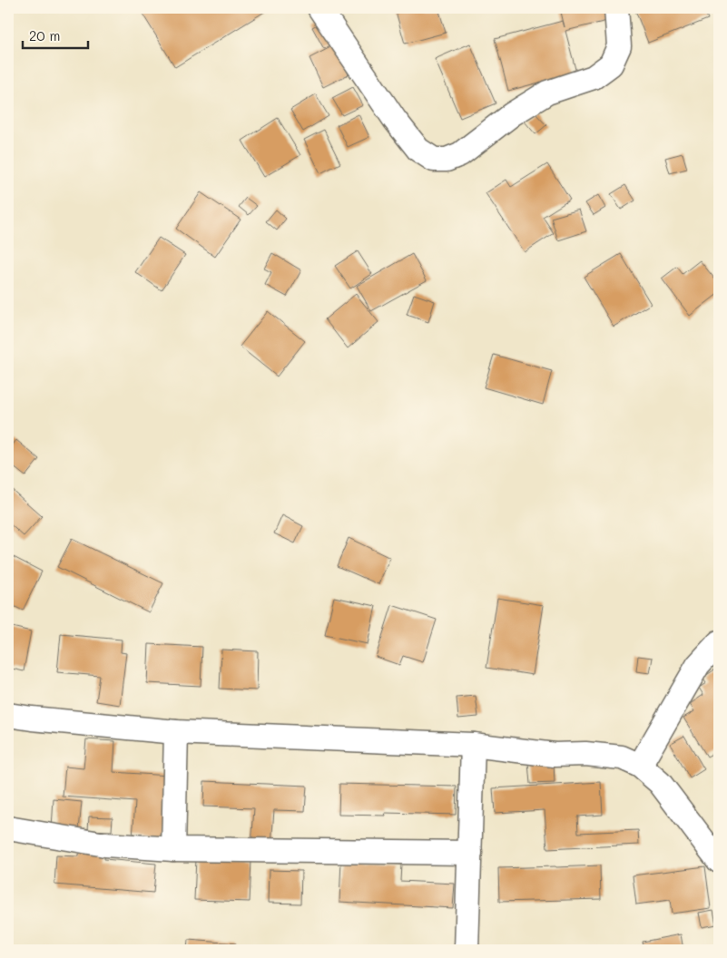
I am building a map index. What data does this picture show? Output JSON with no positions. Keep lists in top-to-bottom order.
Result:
{
  "scale_bar": "20 m"
}
